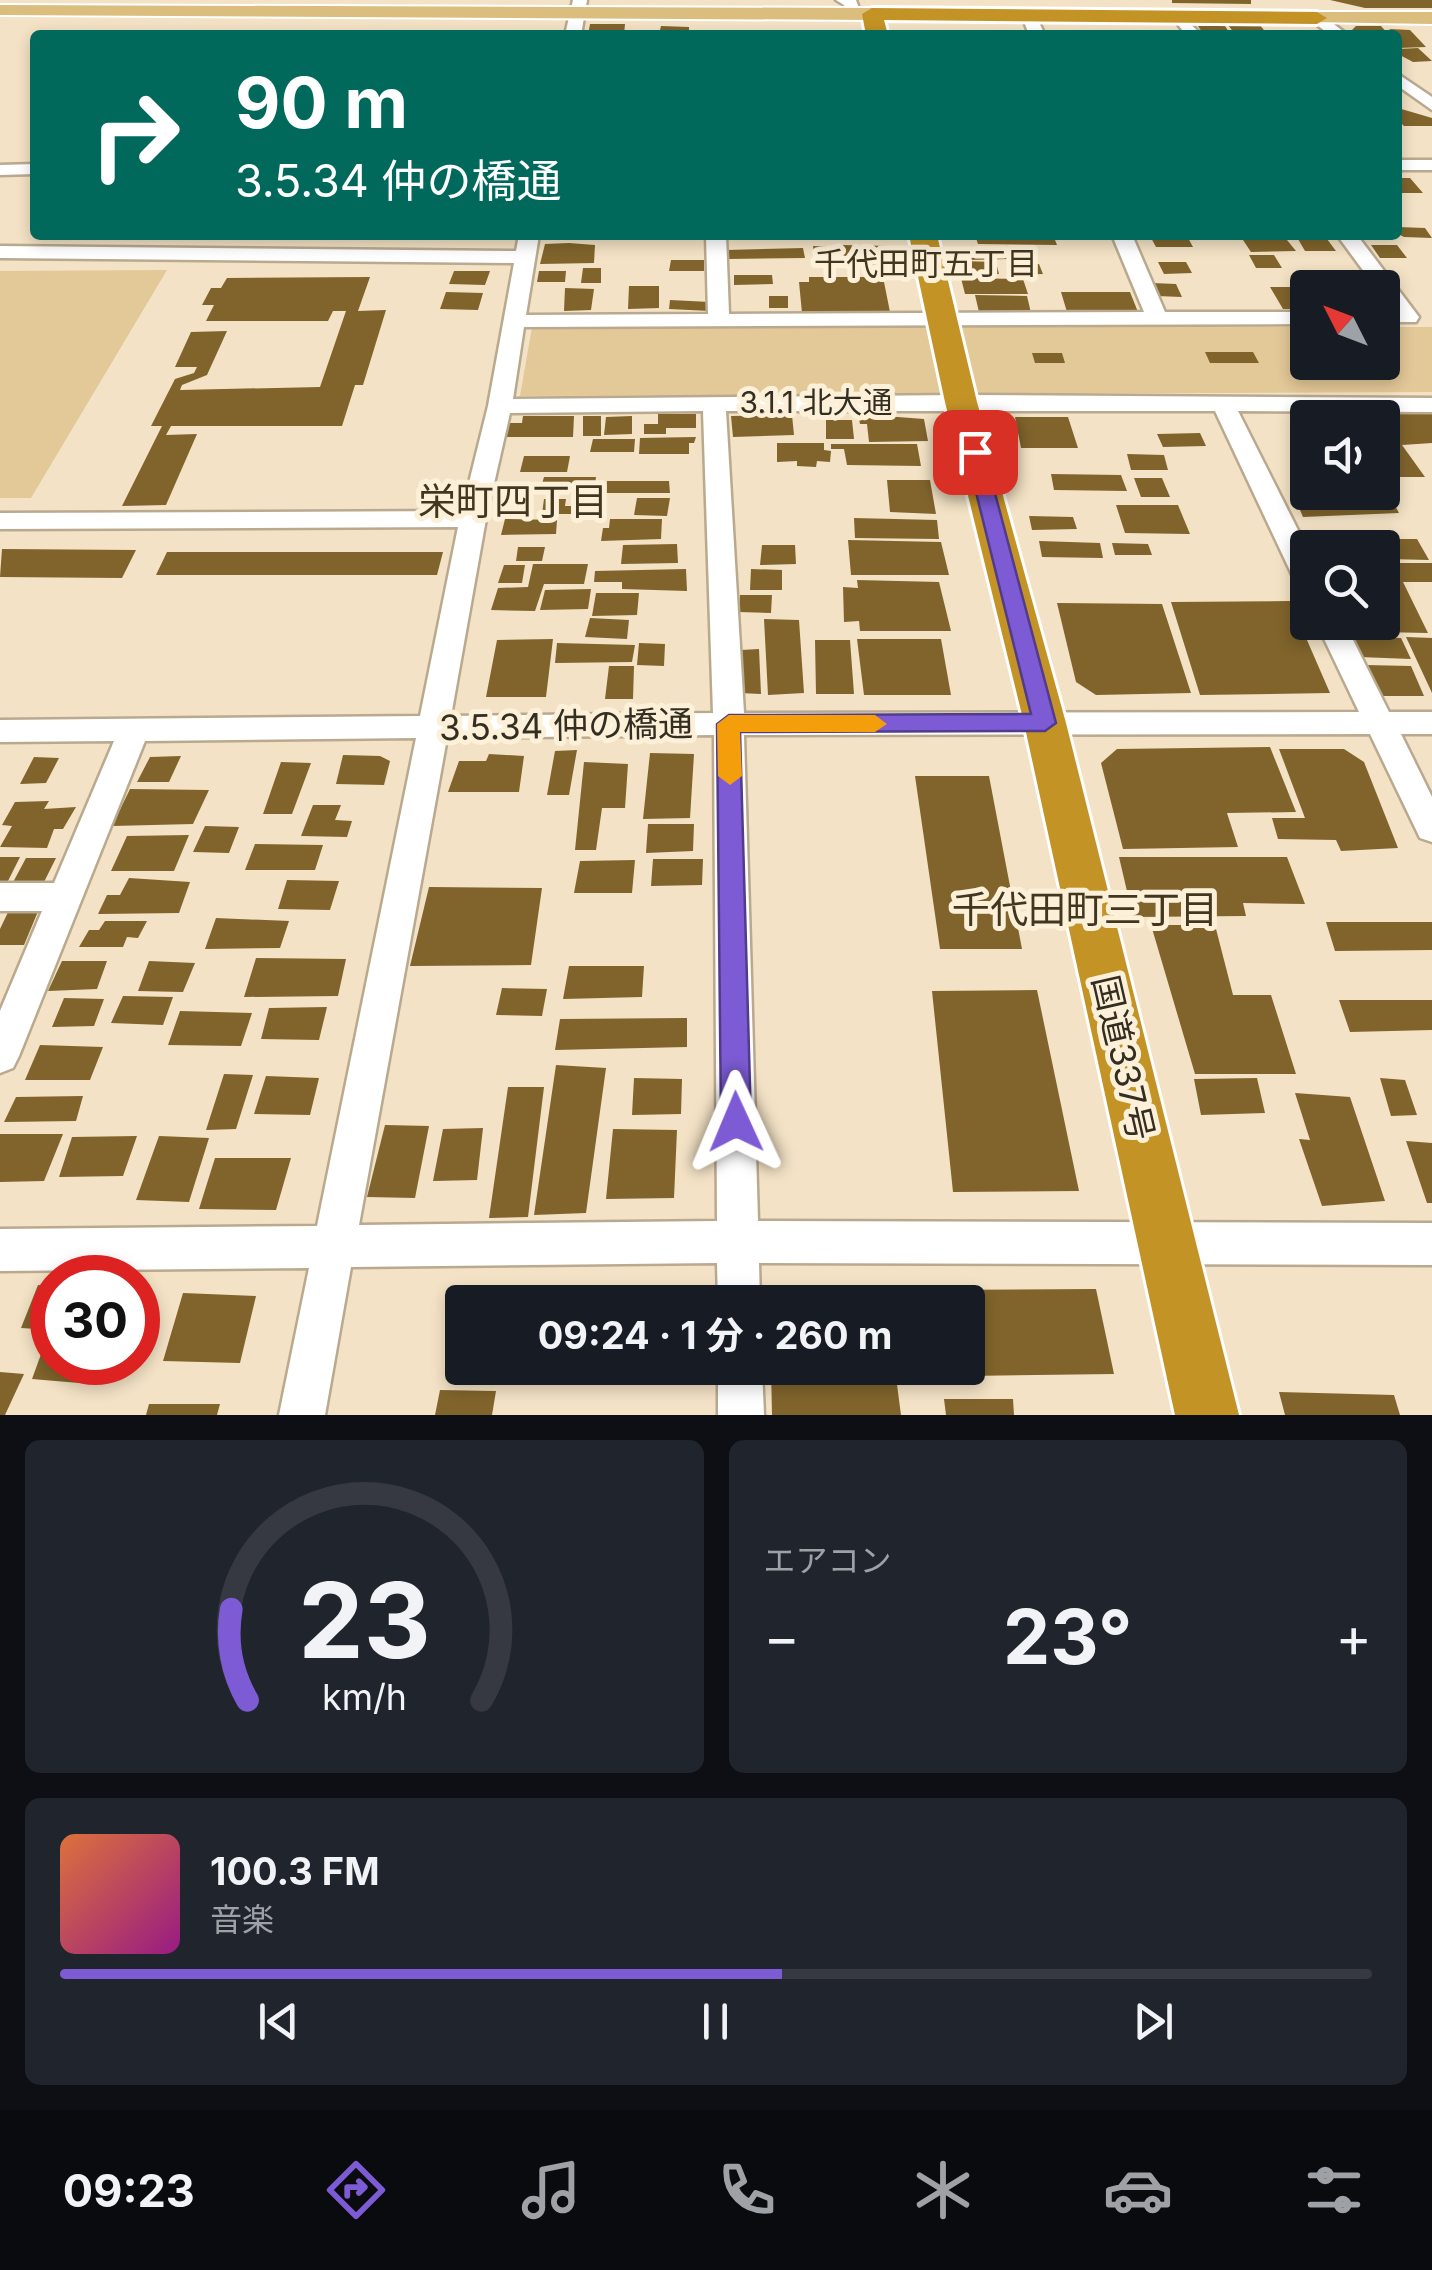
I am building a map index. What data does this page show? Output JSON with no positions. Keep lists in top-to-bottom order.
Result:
{
  "streets": {
    "highway": ["国道337号"],
    "street": ["3.1.1 北大通", "3.5.34 仲の橋通"]
  },
  "crossings": [
    ["3.1.1 北大通", "国道337号"],
    ["3.5.34 仲の橋通", "国道337号"]
  ],
  "districts": ["千代田町五丁目", "栄町四丁目", "千代田町三丁目"],
  "north": "top left",
  "page": {
    "turn": ["90 m", "3.5.34 仲の橋通"],
    "limit": "30",
    "trip": "09:24 · 1 分 · 260 m",
    "tile": "エアコン",
    "heat": ["−", "23°", "+"],
    "song": ["100.3 FM", "音楽"],
    "tabs": "09:23",
    "gauge": ["23", "km/h"]
  }
}
